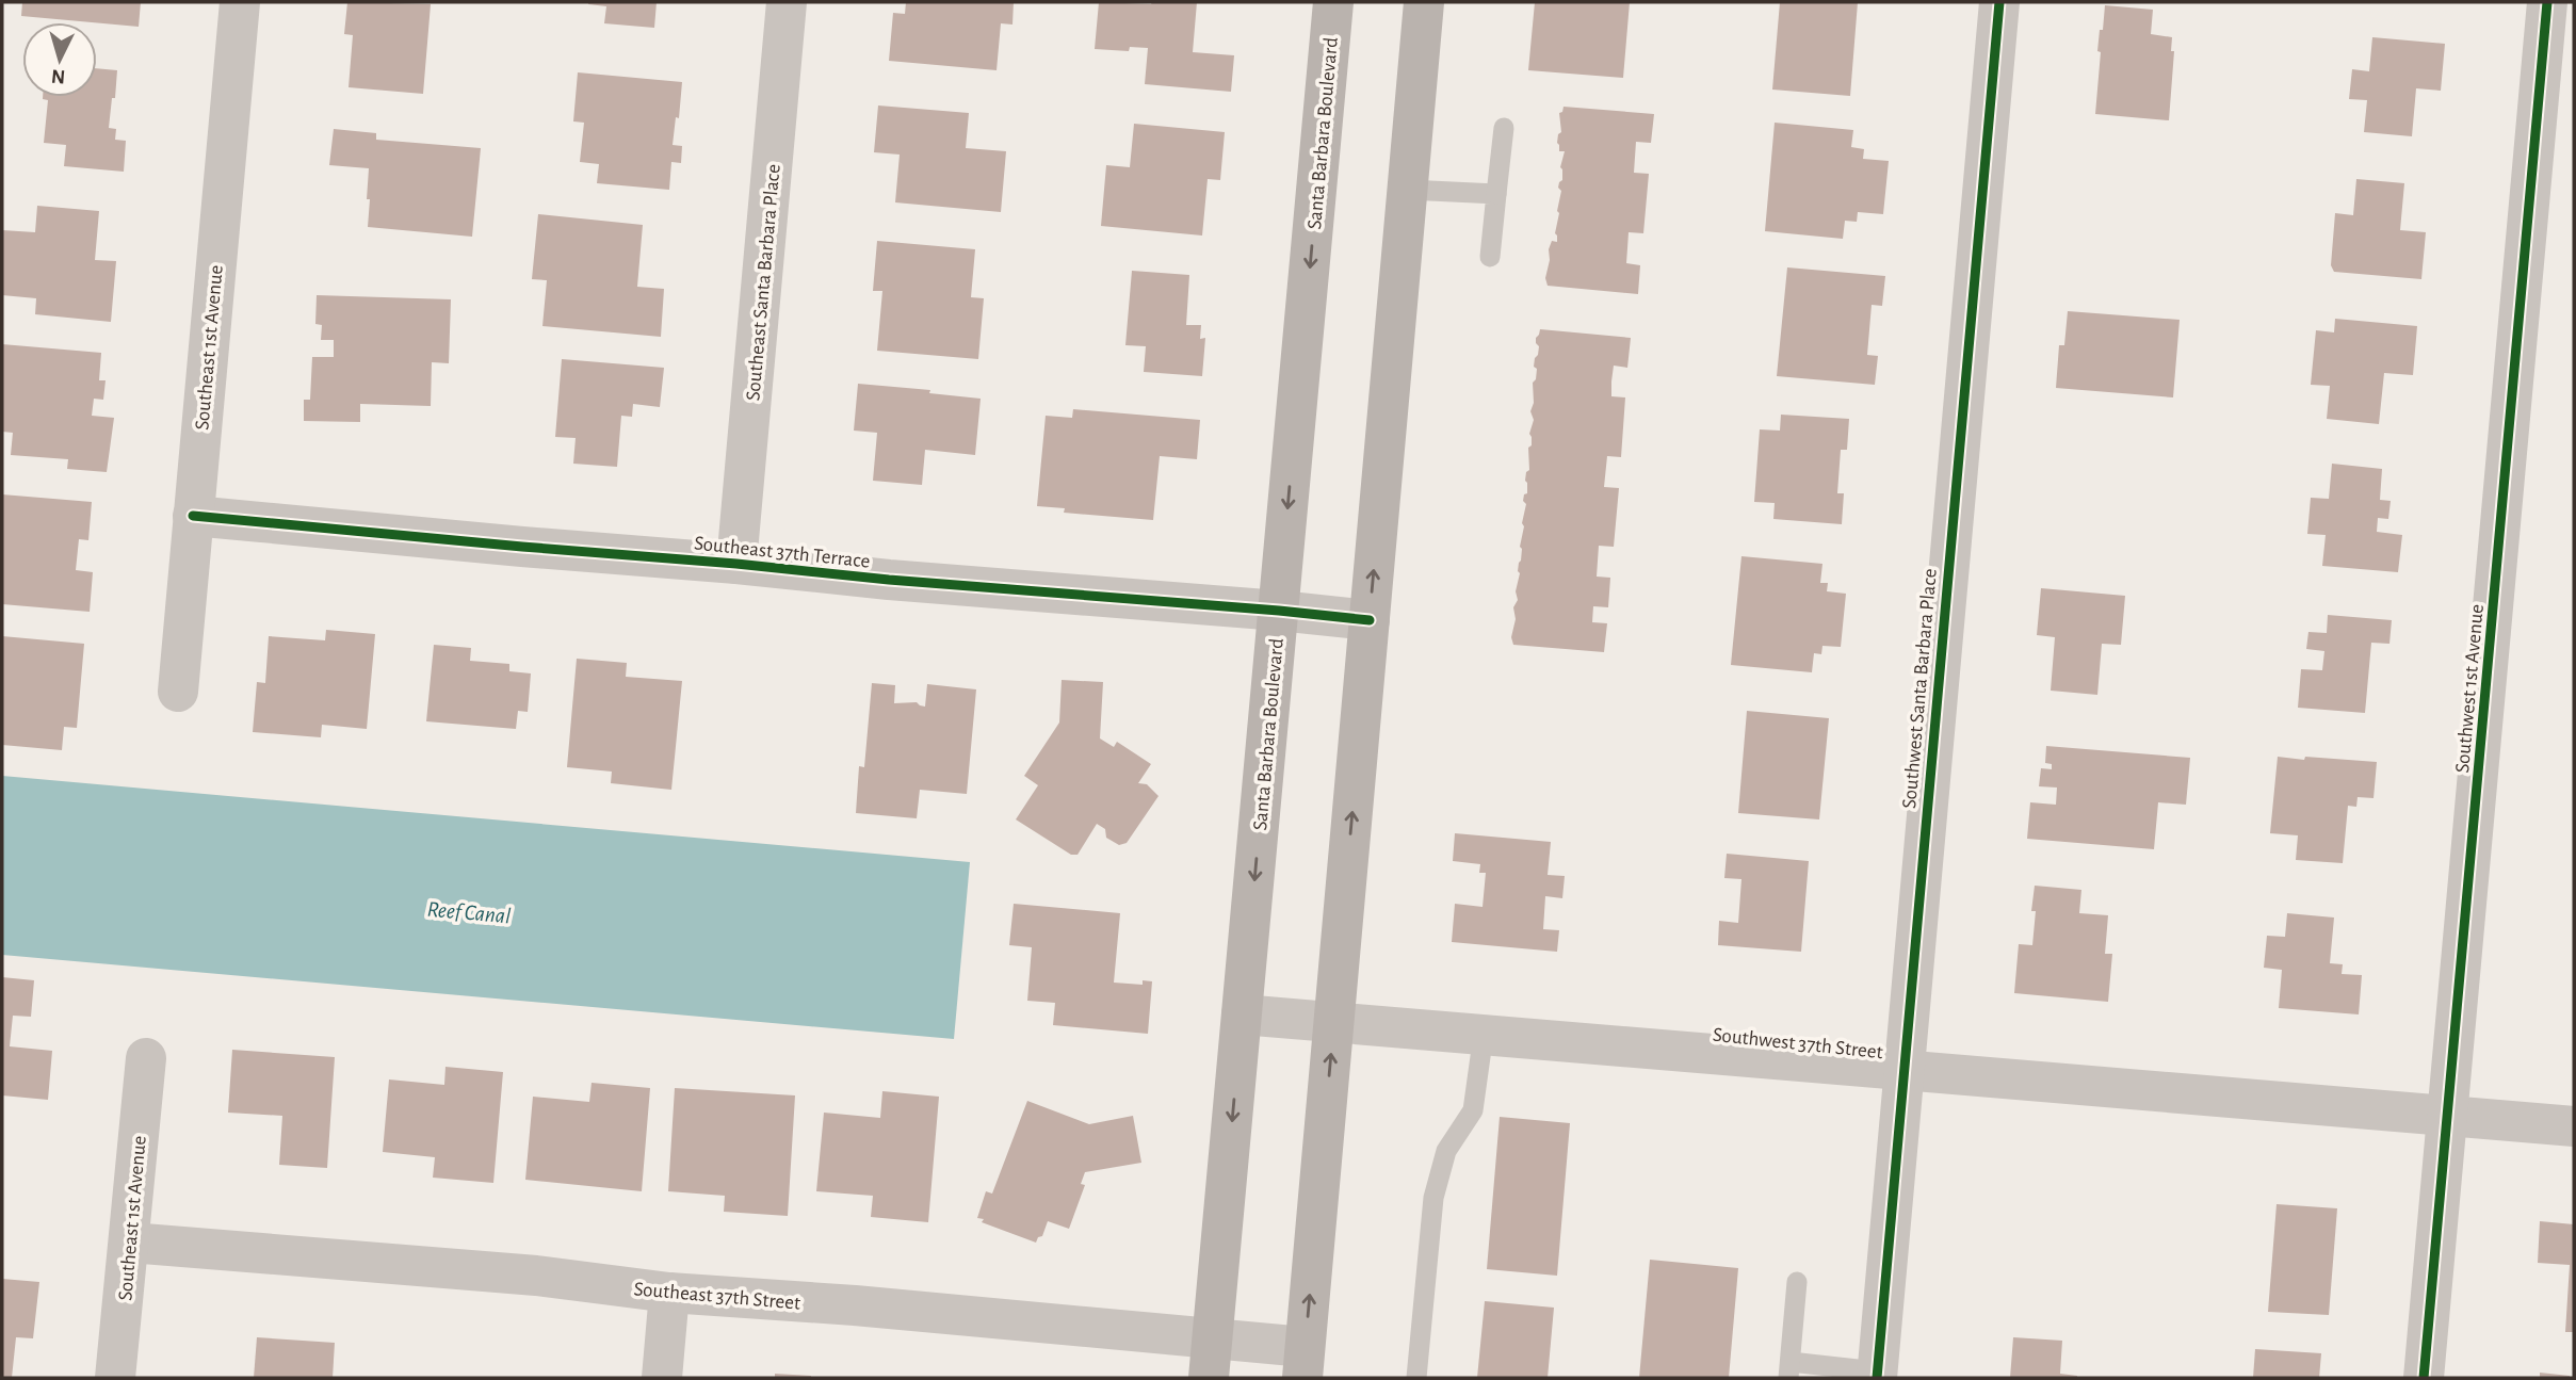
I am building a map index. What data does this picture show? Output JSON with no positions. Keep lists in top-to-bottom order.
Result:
{
  "streets": {
    "main road": ["Santa Barbara Boulevard"],
    "street": [
      "Southeast Santa Barbara Place",
      "Southeast 1st Avenue",
      "Southeast 37th Terrace",
      "Southwest Santa Barbara Place",
      "Southwest 1st Avenue",
      "Southwest 37th Street",
      "Southeast 37th Street"
    ]
  },
  "crossings": [
    ["Santa Barbara Boulevard", "Southeast 37th Terrace"],
    ["Santa Barbara Boulevard", "Southwest 37th Street"],
    ["Santa Barbara Boulevard", "Southeast 37th Street"],
    ["Southeast Santa Barbara Place", "Southeast 37th Terrace"],
    ["Southeast 1st Avenue", "Southeast 37th Terrace"],
    ["Southeast 1st Avenue", "Southeast 37th Street"],
    ["Southwest Santa Barbara Place", "Southwest 37th Street"],
    ["Southwest 1st Avenue", "Southwest 37th Street"]
  ],
  "water": ["Reef Canal"],
  "north": "bottom"
}
